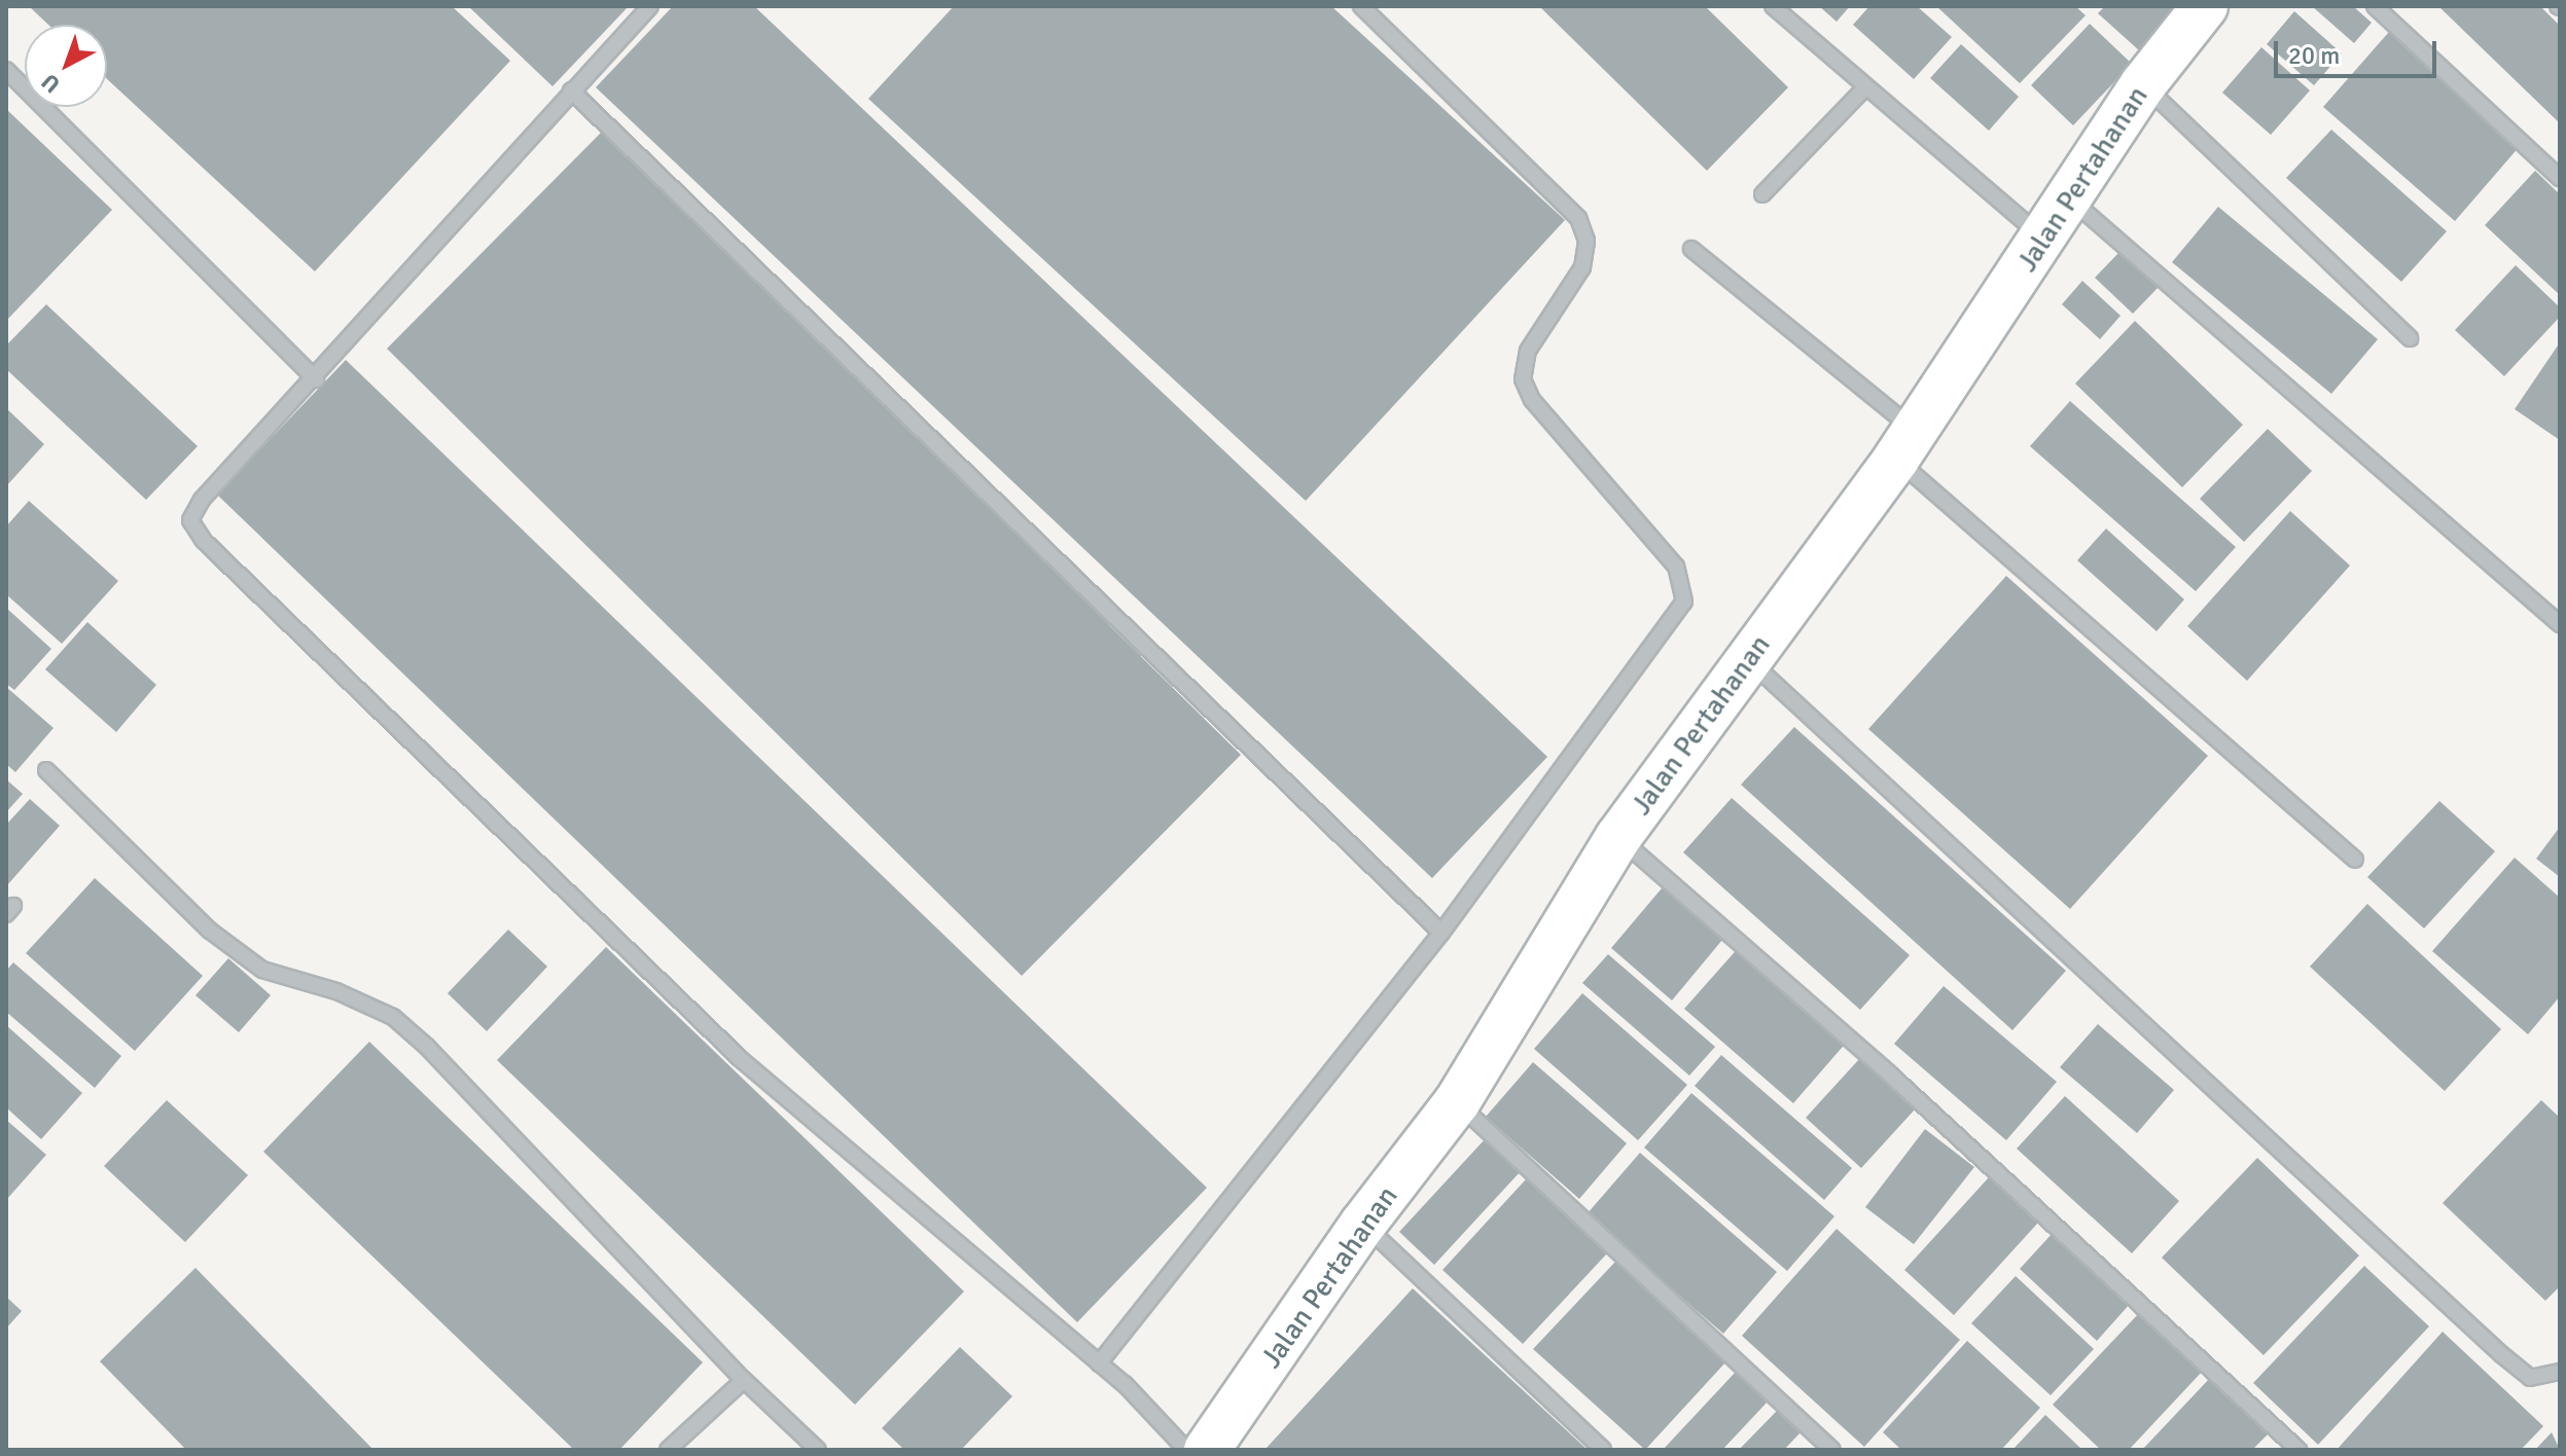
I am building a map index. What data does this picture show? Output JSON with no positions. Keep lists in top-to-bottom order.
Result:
{
  "streets": {
    "main road": ["Jalan Pertahanan"]
  },
  "scale_bar": "20 m",
  "north": "bottom left"
}
